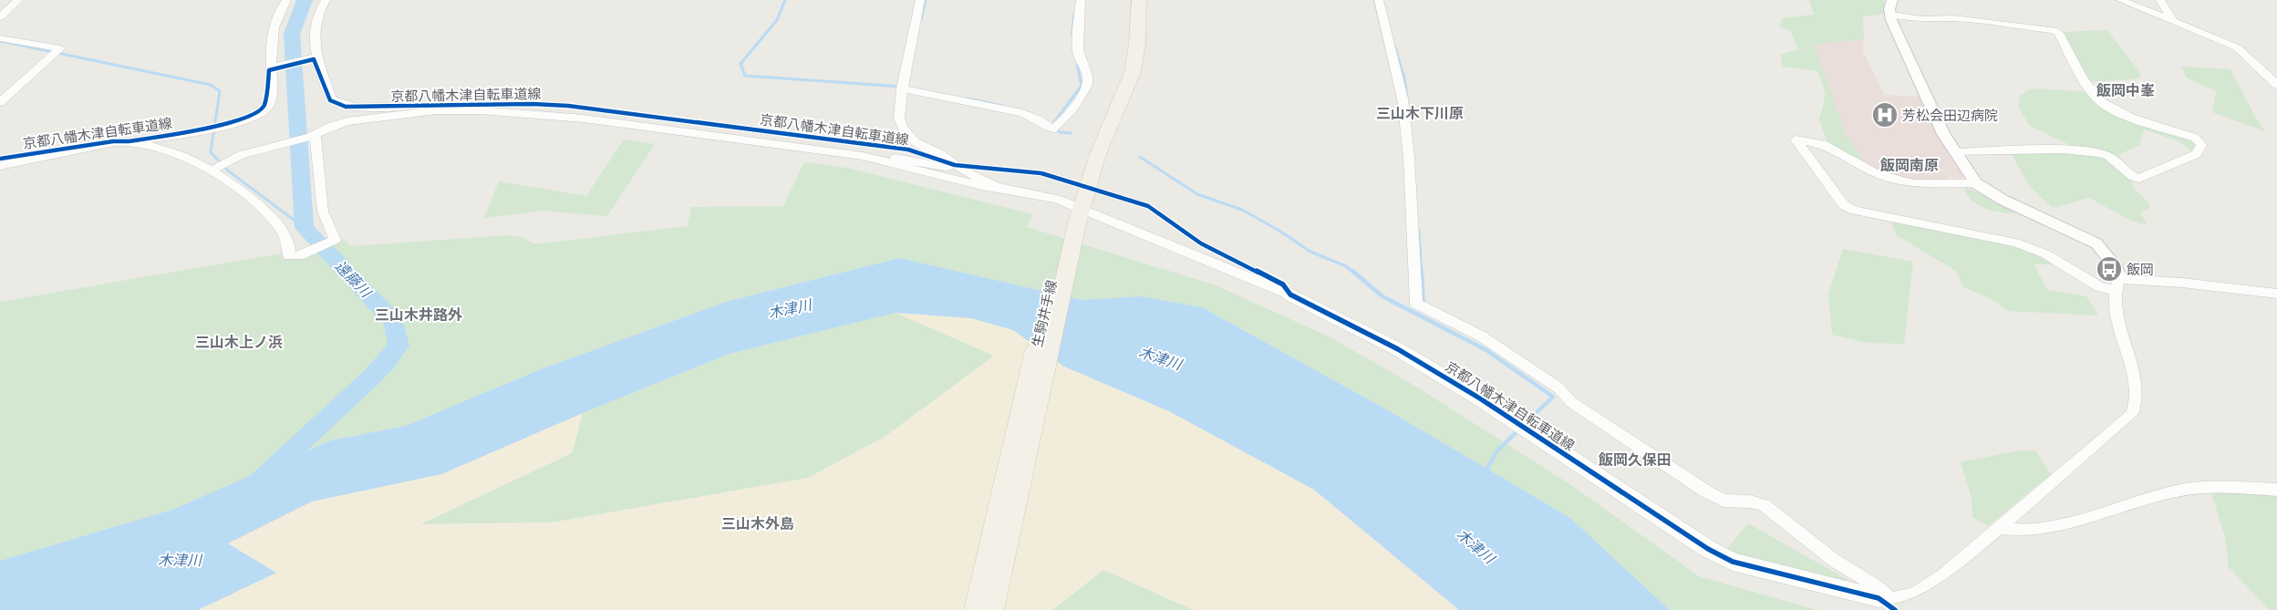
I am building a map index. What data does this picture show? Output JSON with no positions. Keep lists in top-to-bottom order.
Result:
{
  "streets": {
    "main road": ["京都八幡木津自転車道線", "生駒井手線"]
  },
  "districts": [
    "飯岡中峯",
    "三山木下川原",
    "飯岡南原",
    "三山木井路外",
    "三山木上ノ浜",
    "飯岡久保田",
    "三山木外島"
  ],
  "water": ["遠藤川", "木津川"],
  "places": {
    "hospital": ["芳松会田辺病院"],
    "bus stop": ["飯岡"]
  }
}
